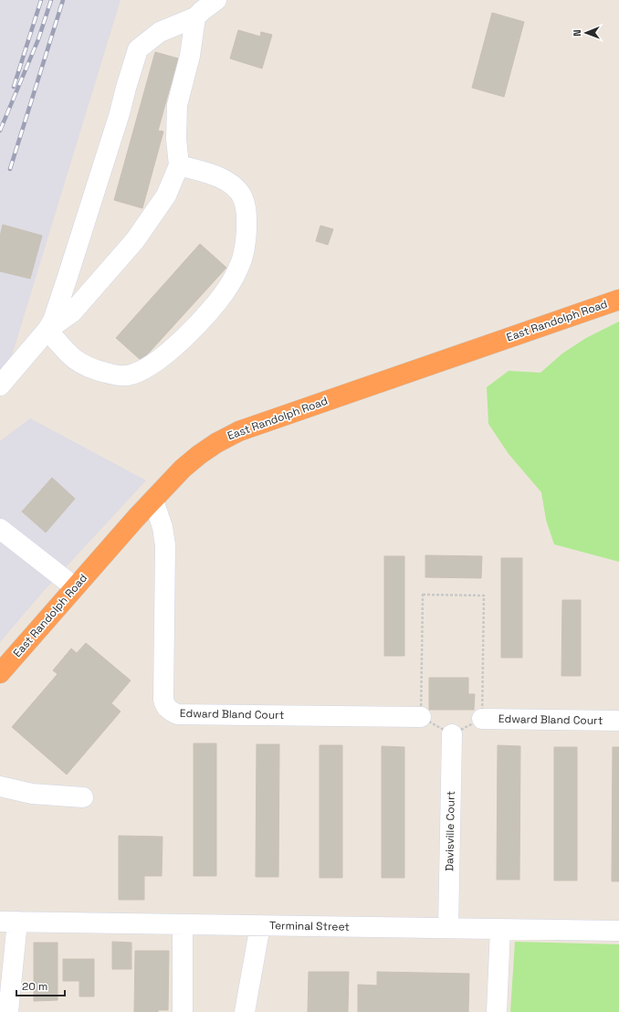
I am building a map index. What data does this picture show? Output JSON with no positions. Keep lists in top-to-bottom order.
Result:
{
  "streets": {
    "highway": ["East Randolph Road"],
    "street": ["Edward Bland Court", "Davisville Court", "Terminal Street"]
  },
  "crossings": [
    ["East Randolph Road", "Edward Bland Court"],
    ["Davisville Court", "Terminal Street"]
  ],
  "scale_bar": "20 m",
  "north": "left"
}
